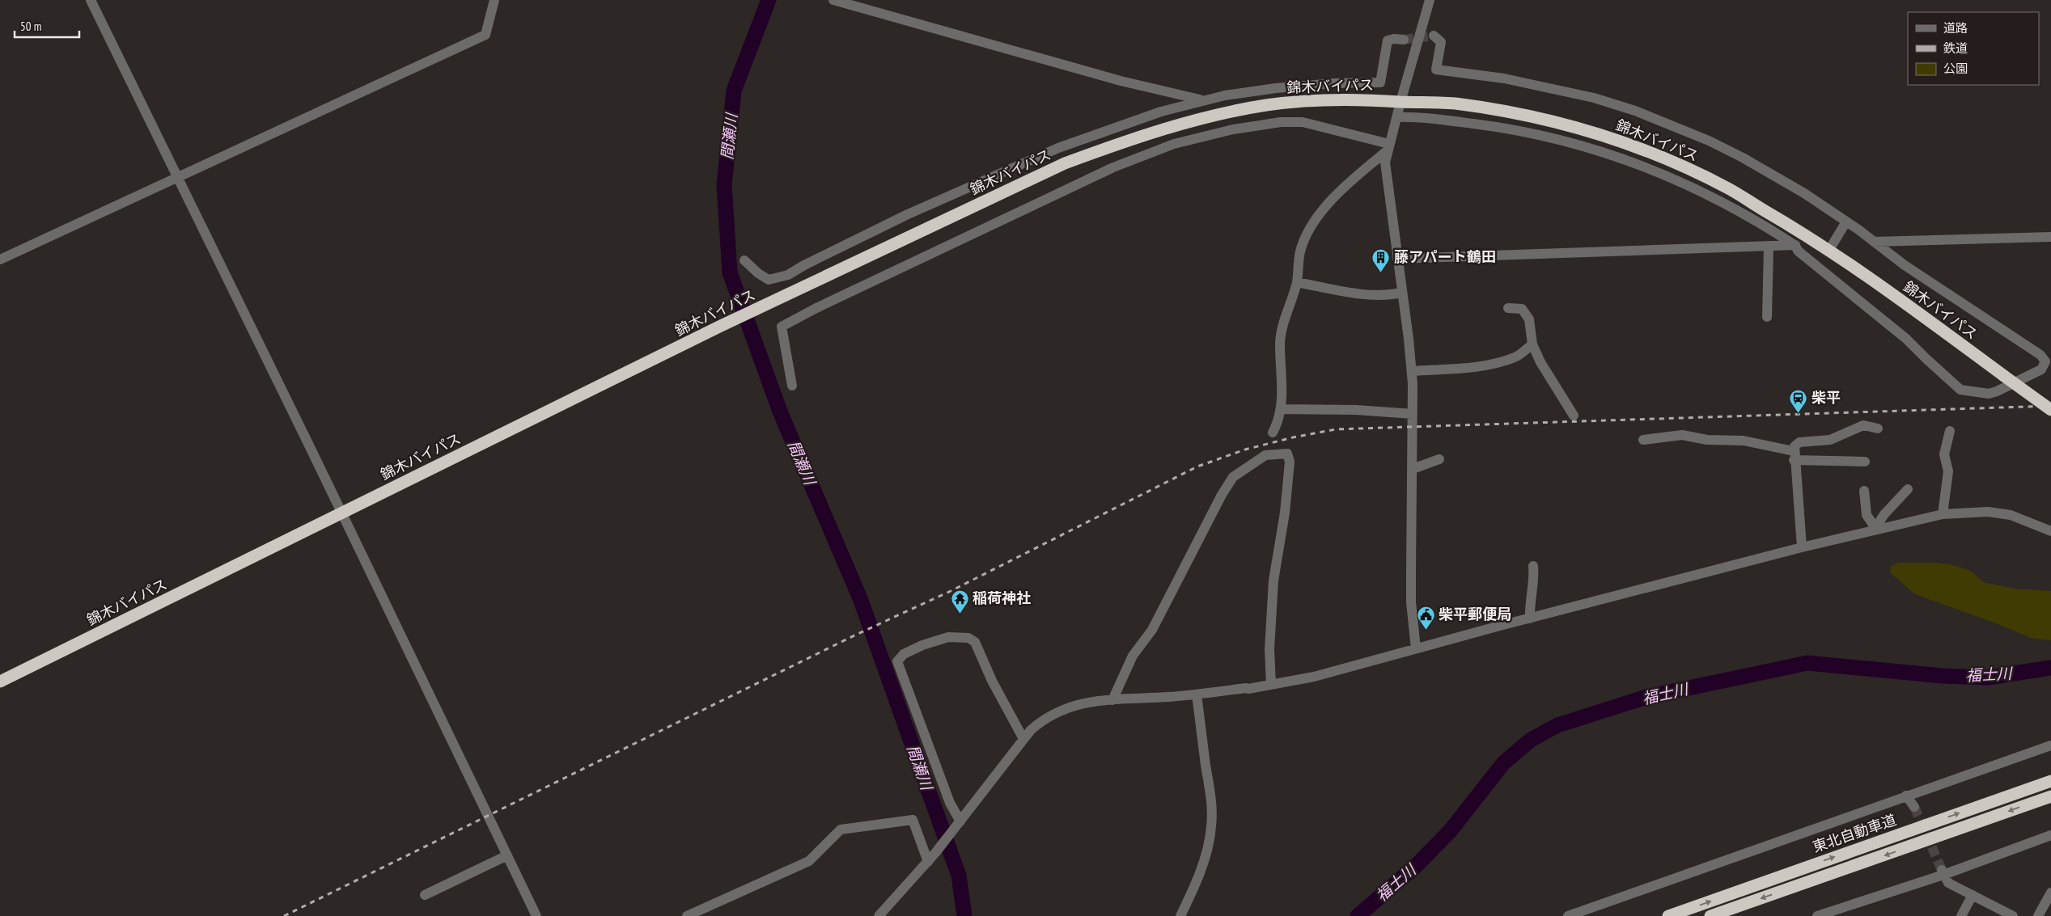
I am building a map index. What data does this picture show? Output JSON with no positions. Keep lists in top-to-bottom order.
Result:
{
  "streets": {
    "highway": ["錦木バイパス", "東北自動車道"]
  },
  "water": ["間瀬川", "福士川"],
  "places": {
    "building": ["藤アパート鶴田"],
    "station": ["柴平"],
    "temple": ["稲荷神社"],
    "public building": ["柴平郵便局"]
  },
  "legend": ["道路", "鉄道", "公園"],
  "scale_bar": "50 m"
}
